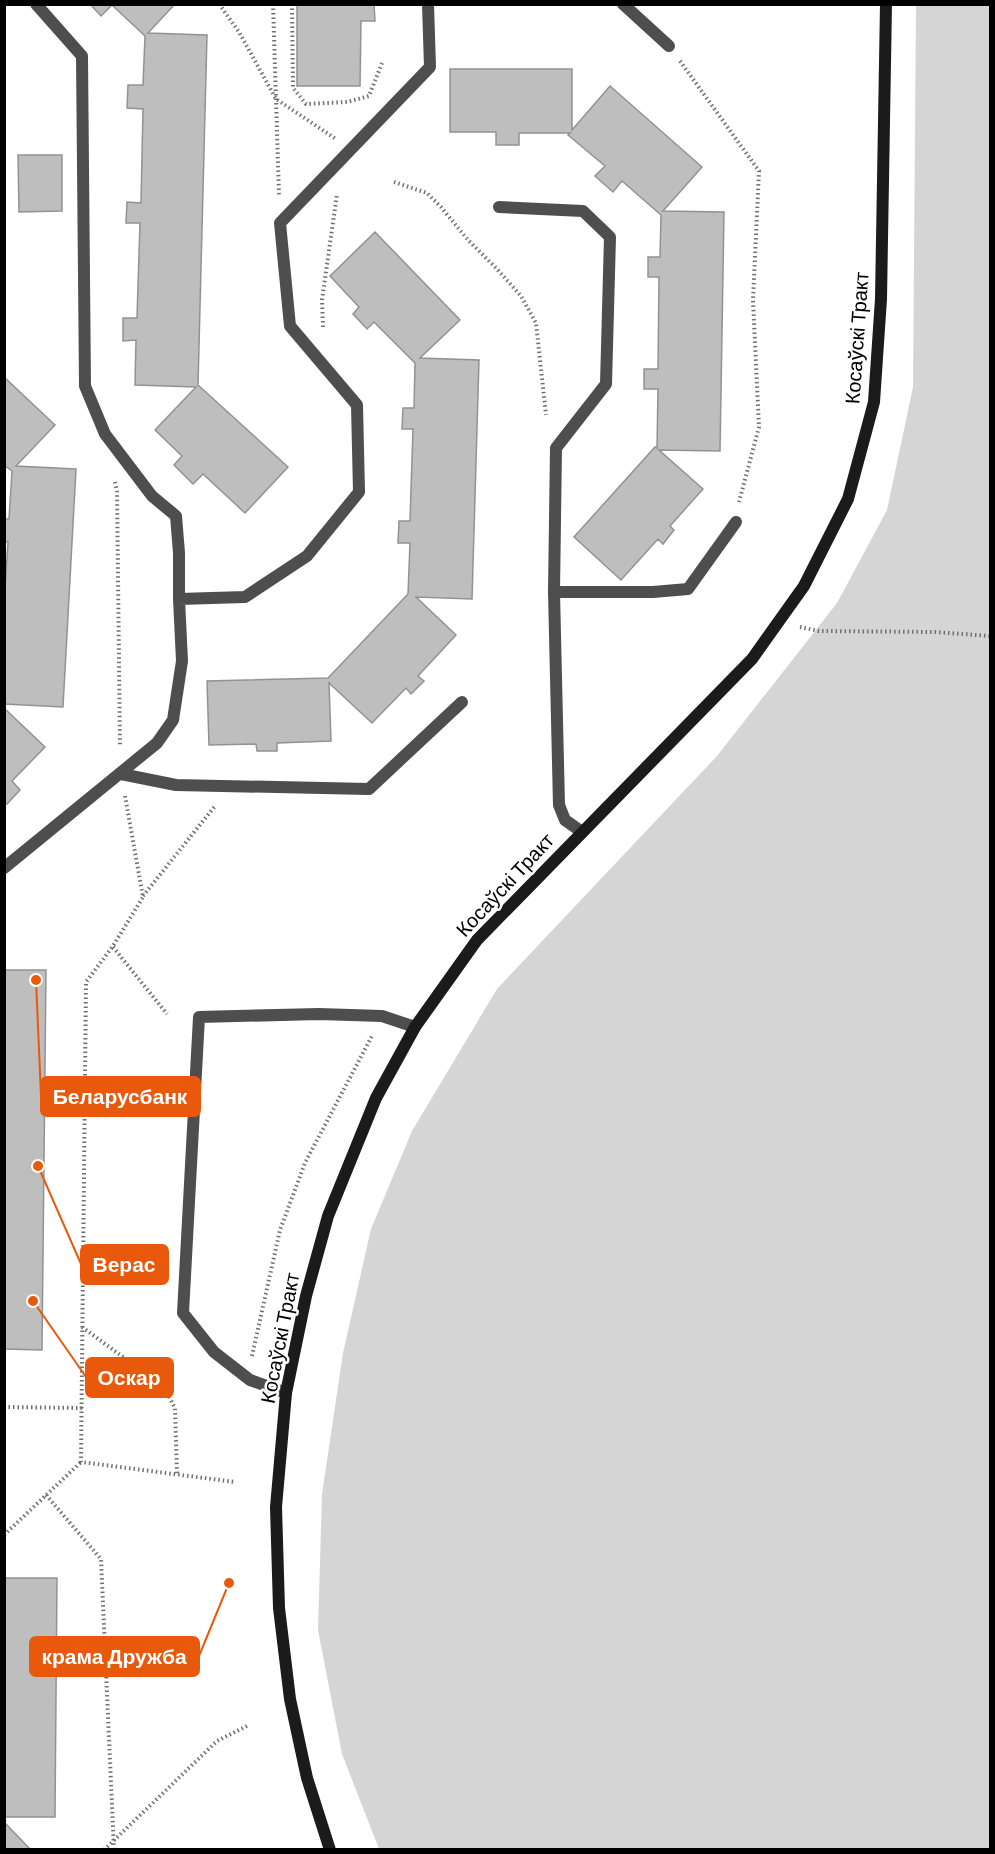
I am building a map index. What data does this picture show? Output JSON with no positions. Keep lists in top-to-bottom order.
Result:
{
  "streets": {
    "main road": ["Косаўскі Тракт"]
  },
  "places": [
    "Беларусбанк",
    "Верас",
    "Оскар",
    "крама Дружба"
  ]
}
